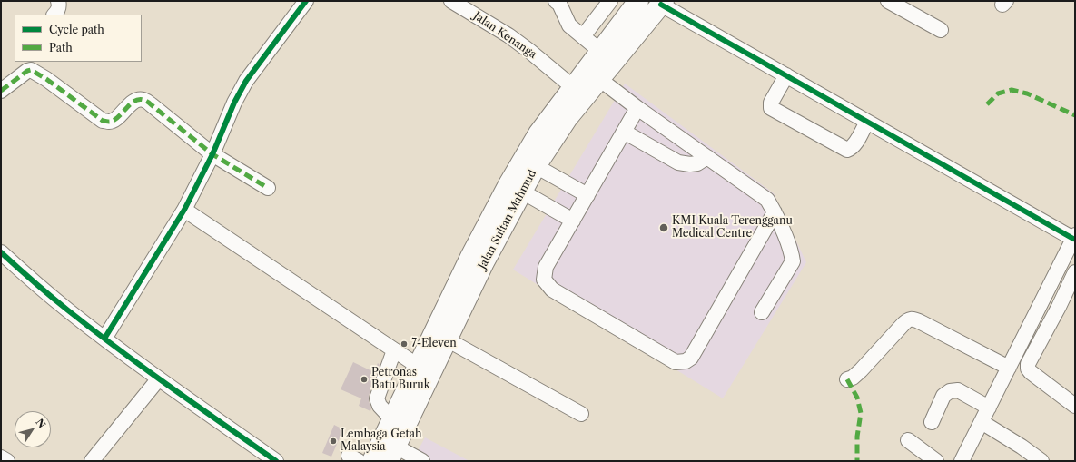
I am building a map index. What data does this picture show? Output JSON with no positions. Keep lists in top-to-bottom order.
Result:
{
  "streets": {
    "highway": ["Jalan Sultan Mahmud"],
    "street": ["Jalan Kenanga"]
  },
  "crossings": [
    ["Jalan Kenanga", "Jalan Sultan Mahmud"]
  ],
  "places": [
    "KMI Kuala Terengganu Medical Centre",
    "7-Eleven",
    "Petronas Batu Buruk",
    "Lembaga Getah Malaysia"
  ],
  "legend": ["Cycle path", "Path"],
  "north": "top right"
}
